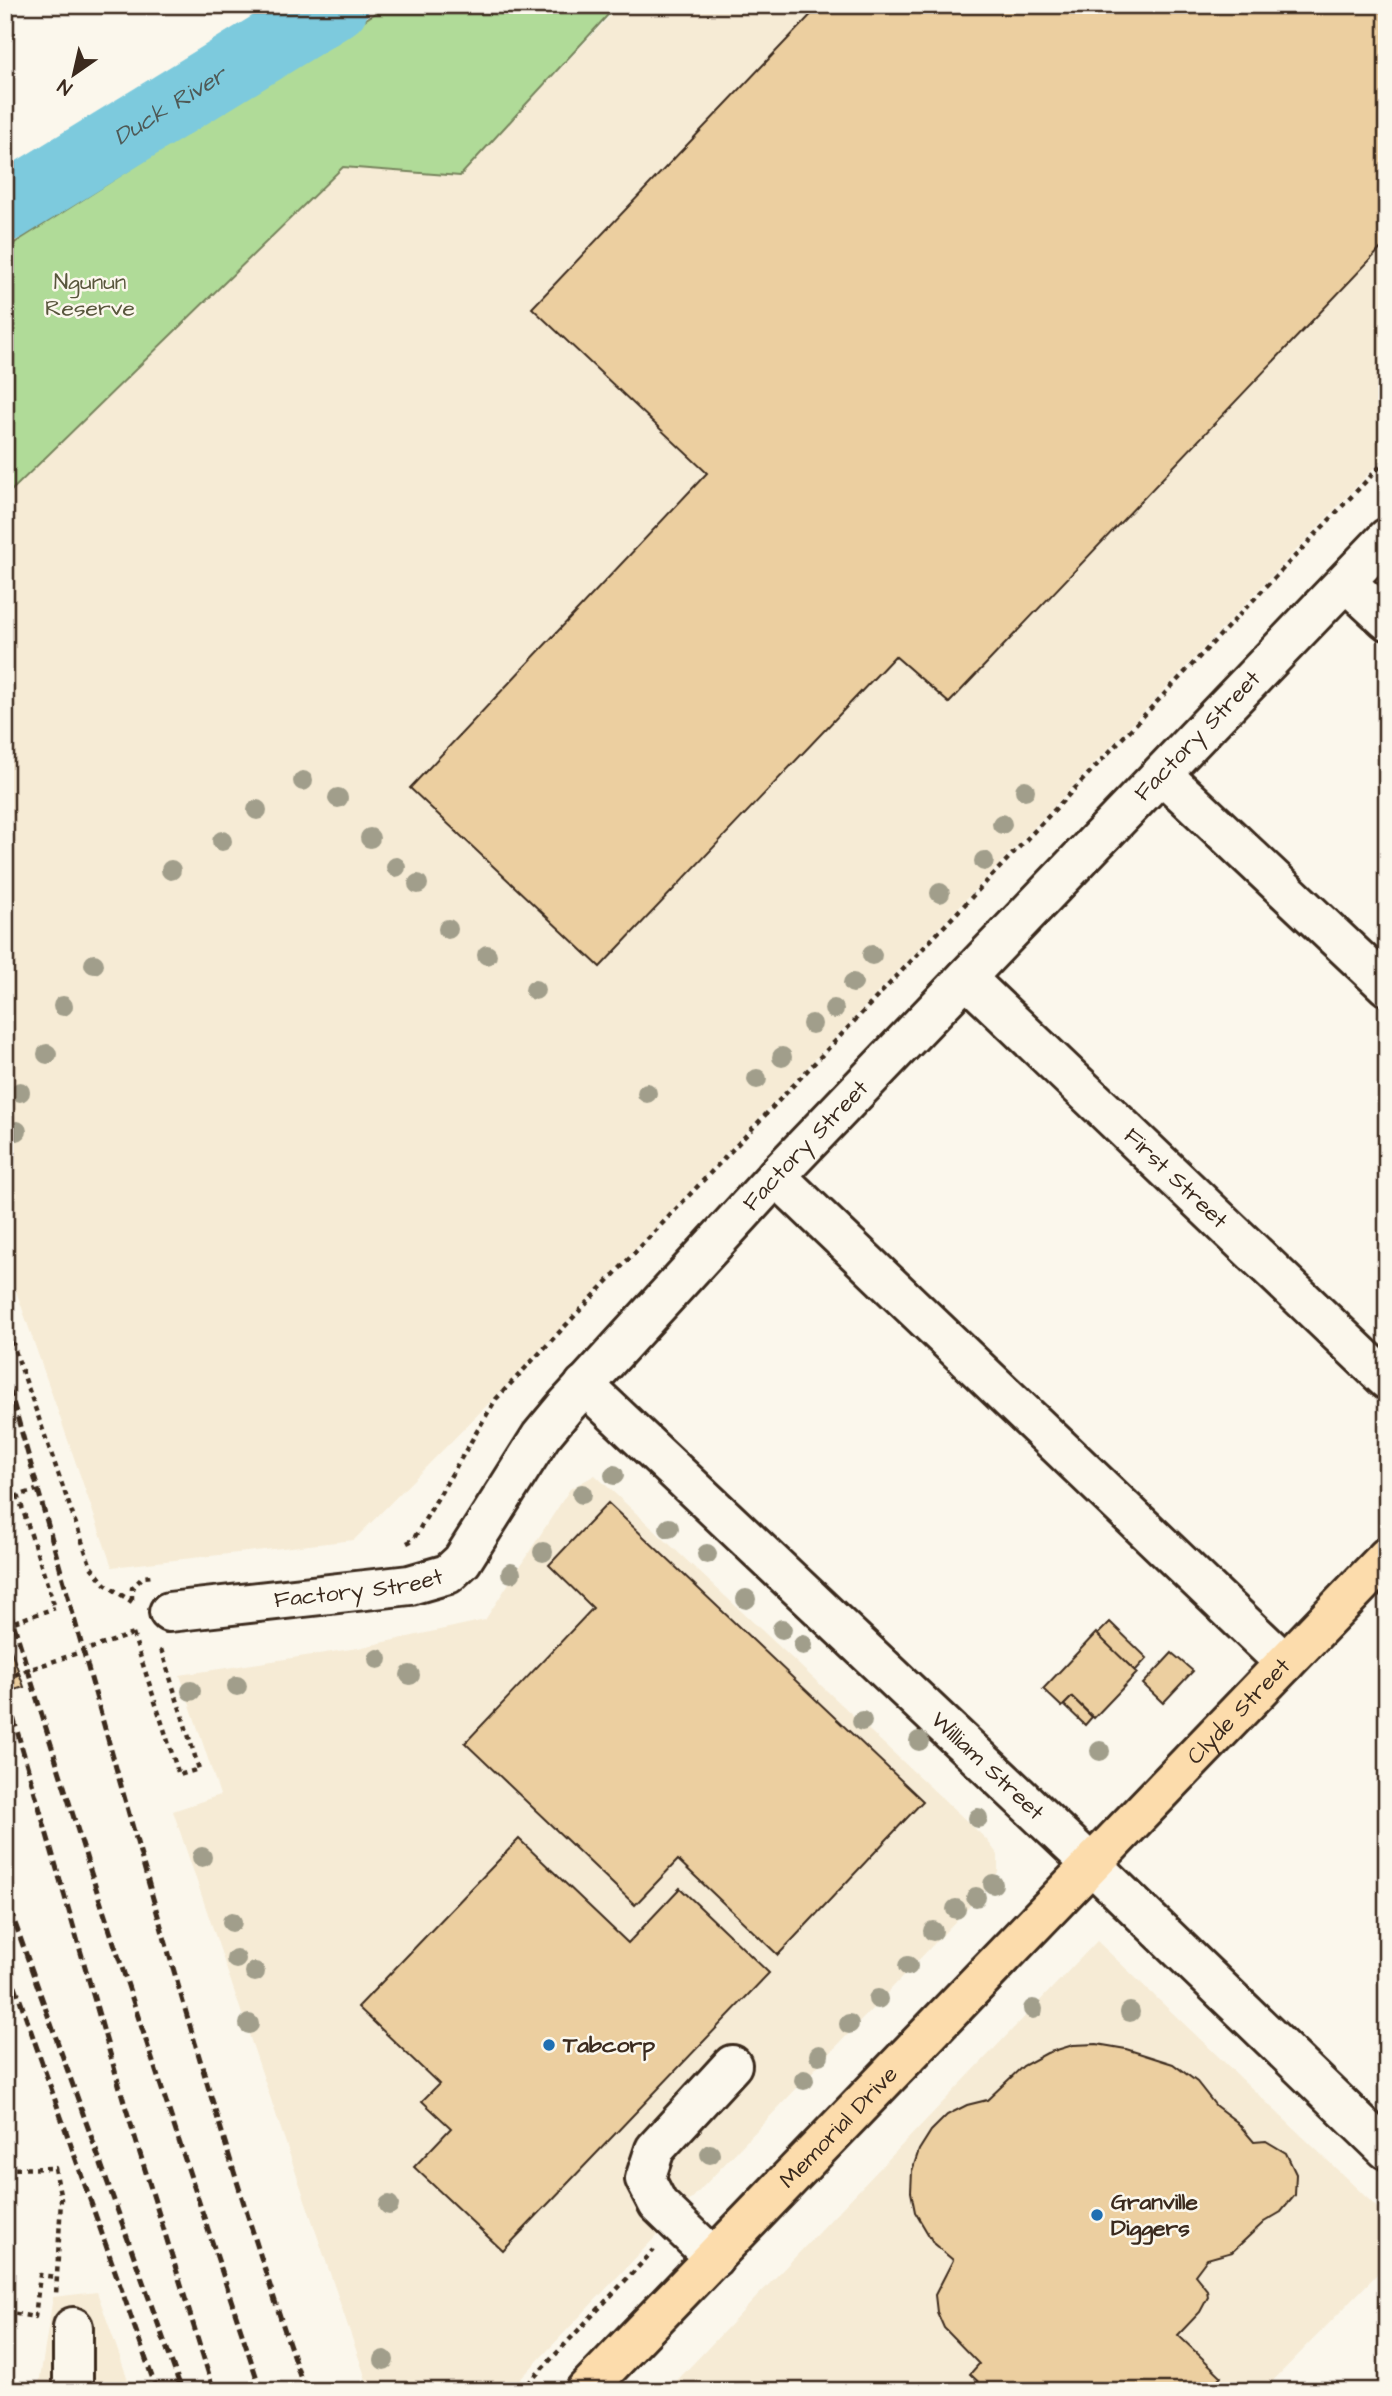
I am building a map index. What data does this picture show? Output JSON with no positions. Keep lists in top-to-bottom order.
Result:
{
  "streets": {
    "main road": ["Clyde Street", "Memorial Drive"],
    "street": ["Factory Street", "First Street", "William Street"]
  },
  "crossings": [
    ["Factory Street", "First Street"],
    ["Factory Street", "William Street"],
    ["Clyde Street", "William Street"],
    ["Clyde Street", "Memorial Drive"],
    ["William Street", "Memorial Drive"]
  ],
  "water": ["Duck River"],
  "parks": ["Ngunun Reserve"],
  "places": ["Tabcorp", "Granville Diggers"],
  "north": "bottom left"
}
